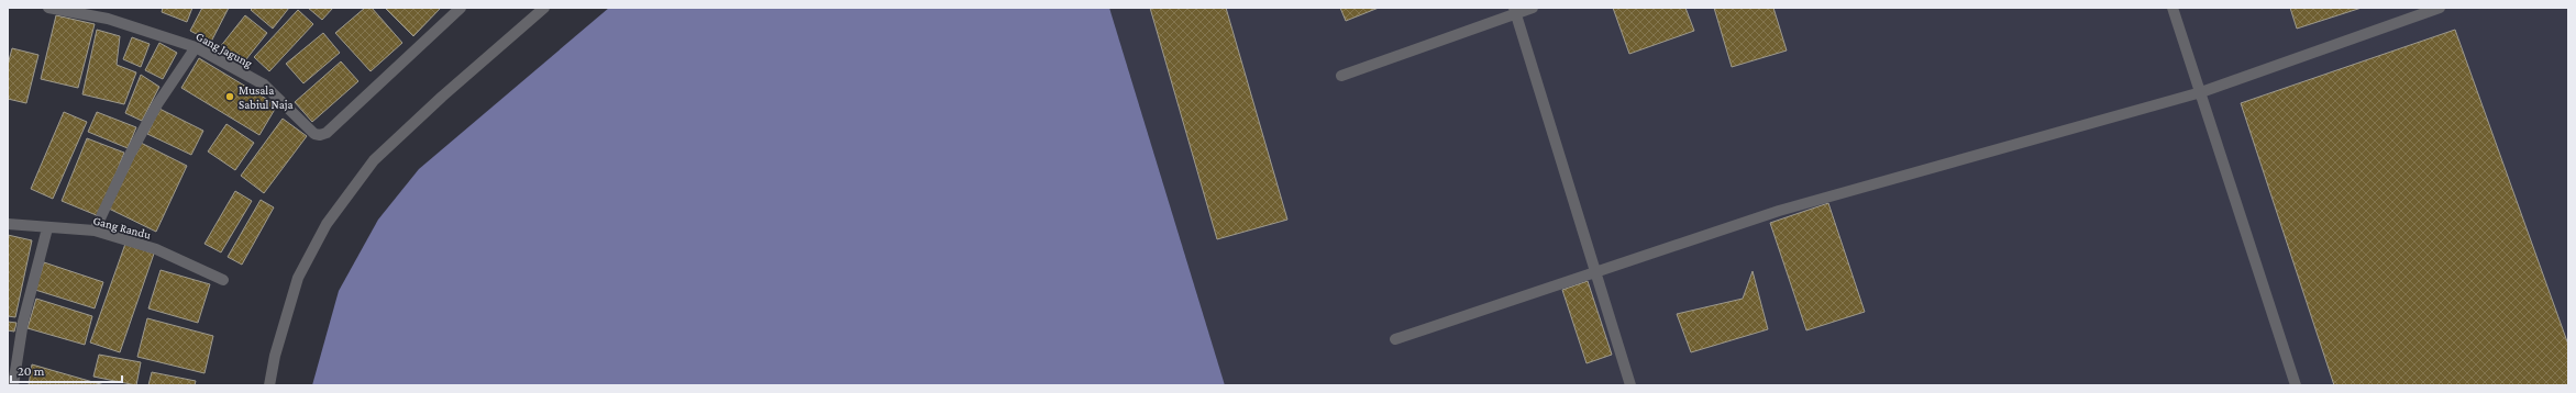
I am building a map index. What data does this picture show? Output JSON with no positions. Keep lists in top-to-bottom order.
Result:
{
  "streets": {
    "street": ["Gang Jagung", "Gang Randu"]
  },
  "places": ["Musala Sabiul Naja"],
  "scale_bar": "20 m"
}
